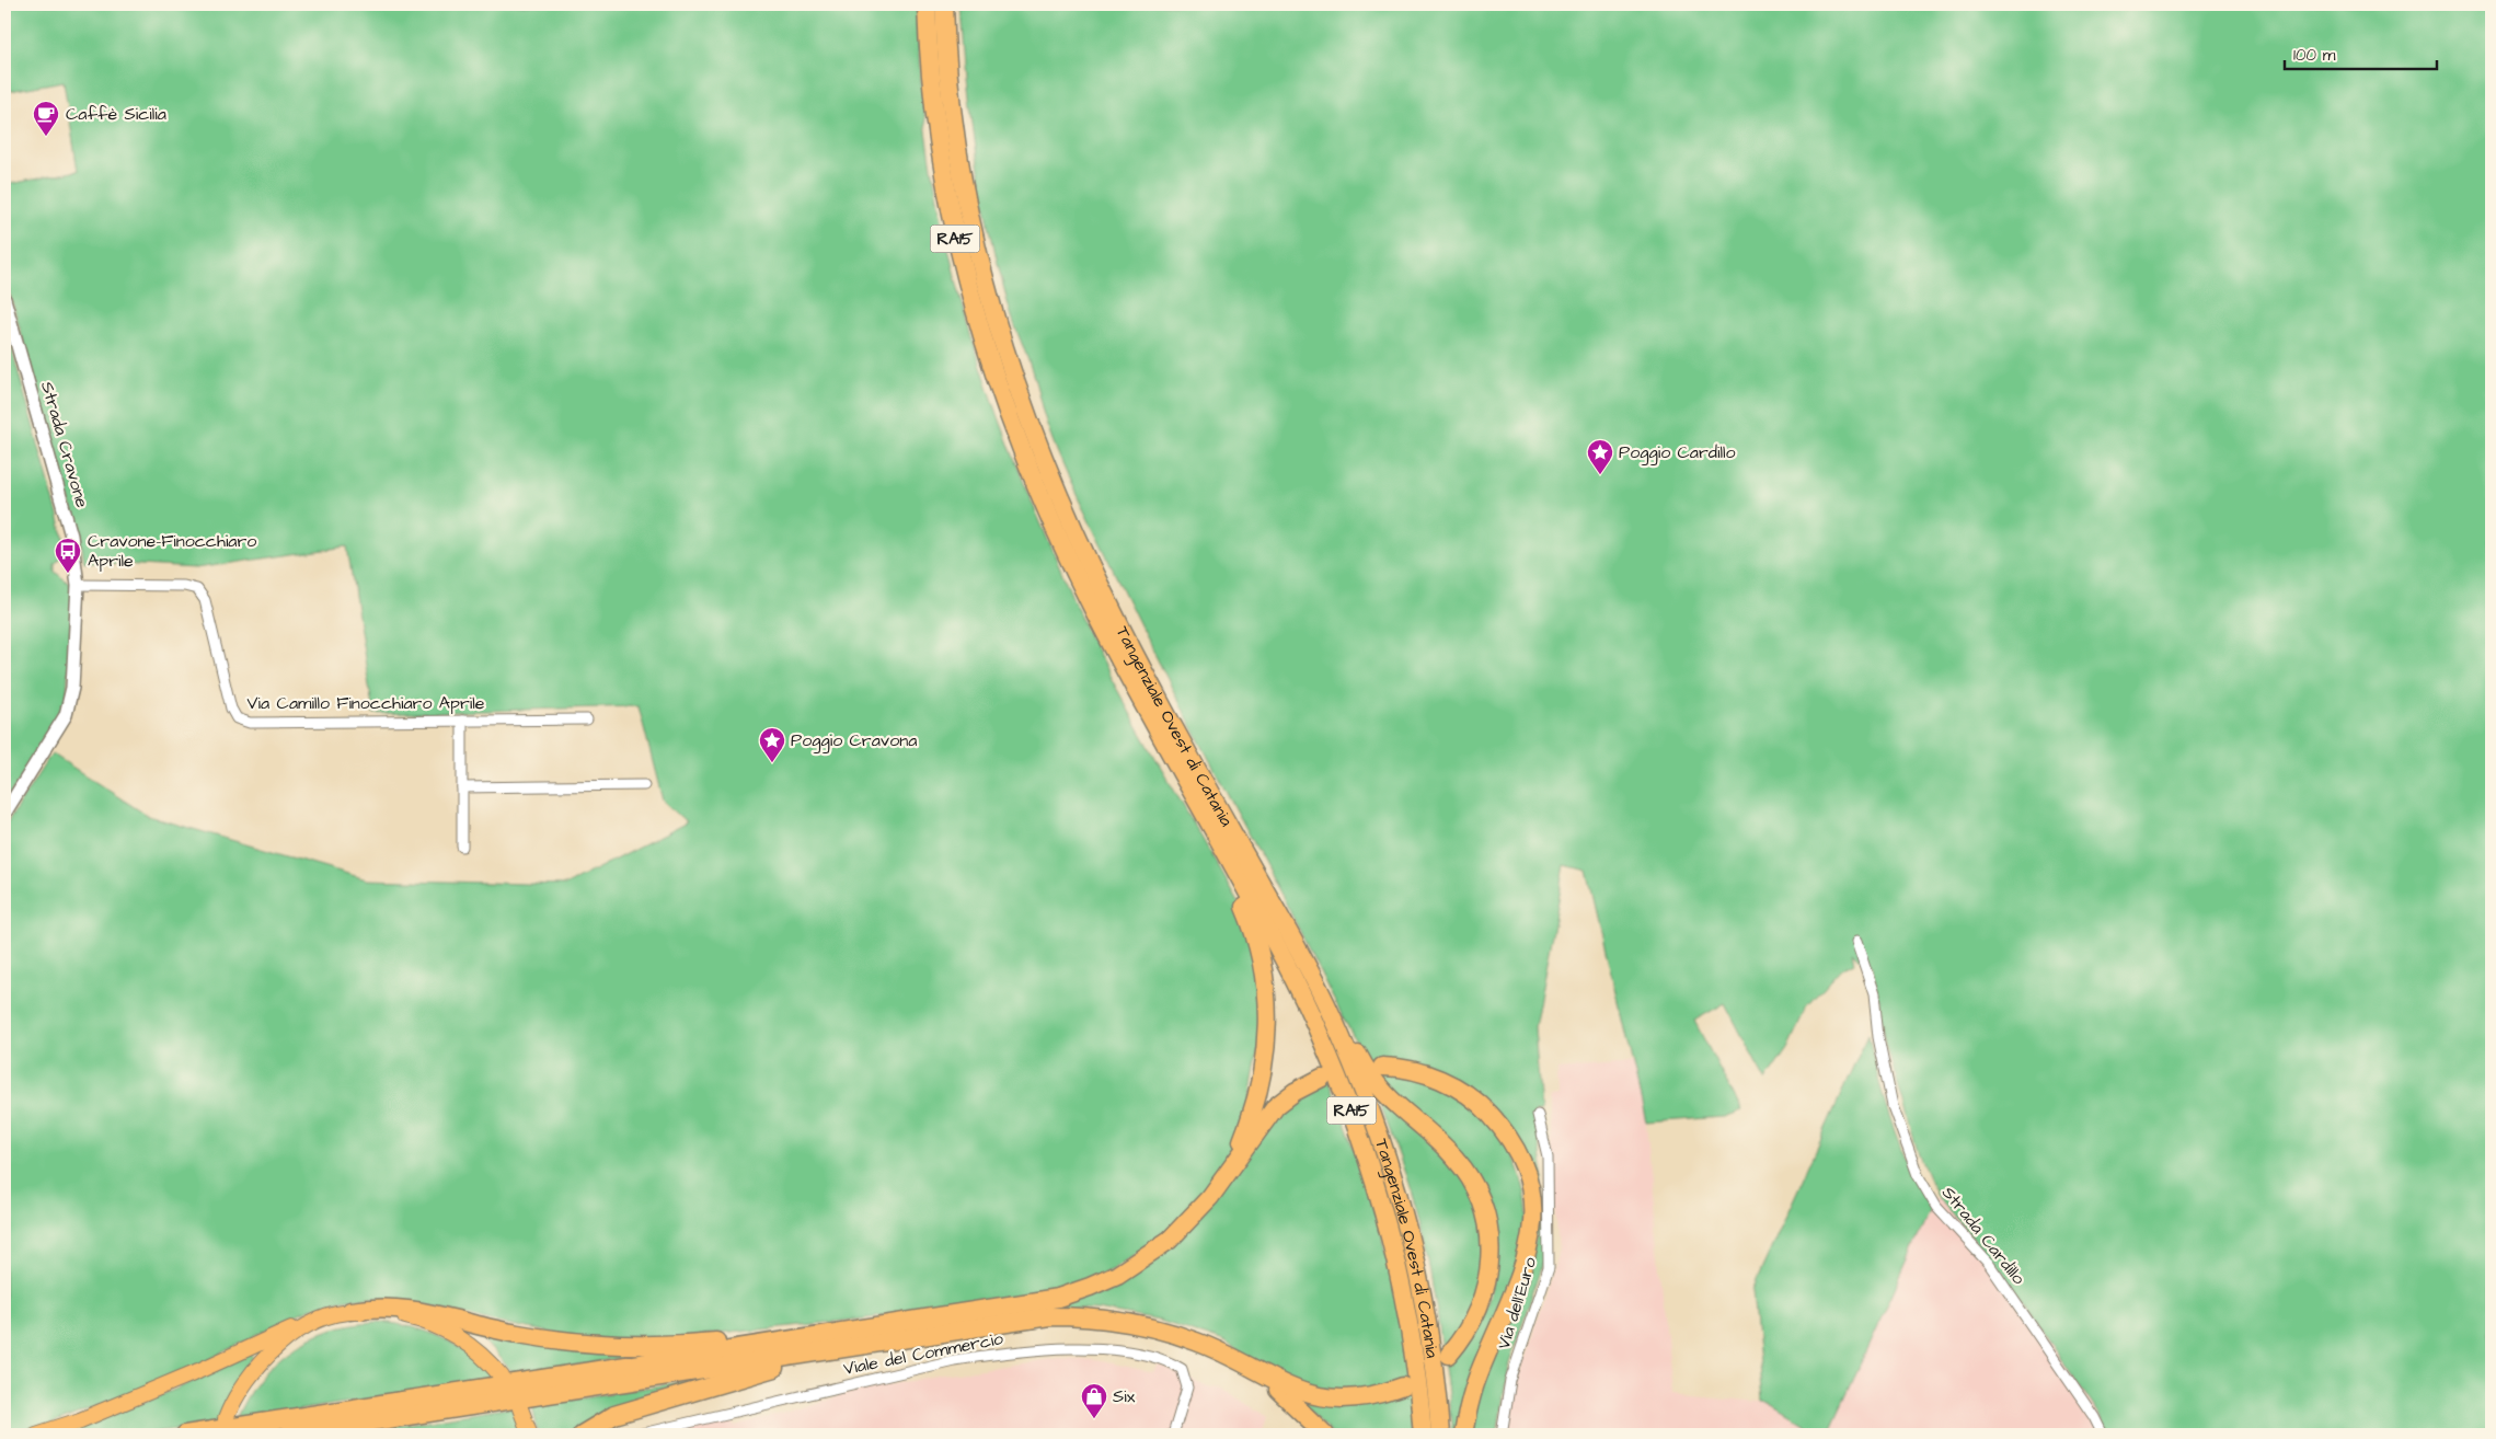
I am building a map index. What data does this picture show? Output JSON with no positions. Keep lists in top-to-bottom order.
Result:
{
  "streets": {
    "highway": ["RA15", "Tangenziale Ovest di Catania"],
    "street": [
      "Strada Cravone",
      "Via Camillo Finocchiaro Aprile",
      "Strada Cardillo",
      "Via dell'Euro",
      "Viale del Commercio"
    ]
  },
  "crossings": [
    ["Strada Cravone", "Via Camillo Finocchiaro Aprile"]
  ],
  "places": {
    "cafe": ["Caffè Sicilia"],
    "place": ["Poggio Cardillo", "Poggio Cravona"],
    "bus stop": ["Cravone-Finocchiaro Aprile"],
    "shop": ["Six"]
  },
  "scale_bar": "100 m"
}
